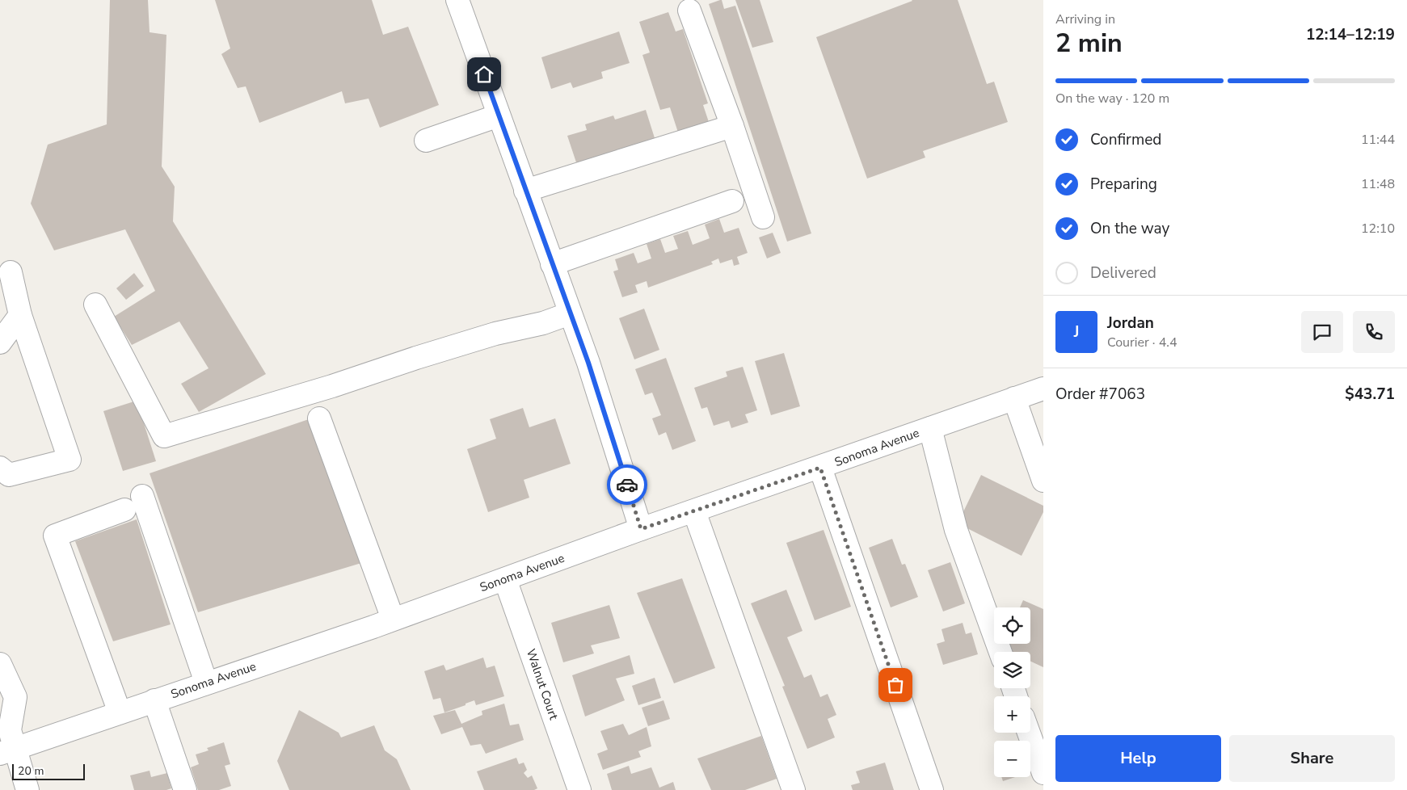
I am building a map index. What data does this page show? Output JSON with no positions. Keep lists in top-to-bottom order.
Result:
{
  "streets": {
    "street": ["Sonoma Avenue", "Walnut Court"]
  },
  "crossings": [
    ["Sonoma Avenue", "Walnut Court"]
  ],
  "scale_bar": "20 m",
  "page": {
    "heading": ["2 min", "Arriving in", "12:14–12:19"],
    "panel": [
      "Jordan",
      "Courier · 4.4",
      "Order #7063",
      "$43.71"
    ],
    "bar": "On the way · 120 m",
    "list": [
      ["Confirmed", "11:44"],
      ["Preparing", "11:48"],
      ["On the way", "12:10"],
      "Delivered"
    ],
    "round": "J",
    "map_buttons": ["+", "−"],
    "buttons": ["Help", "Share"],
    "scale": "20 m"
  }
}
